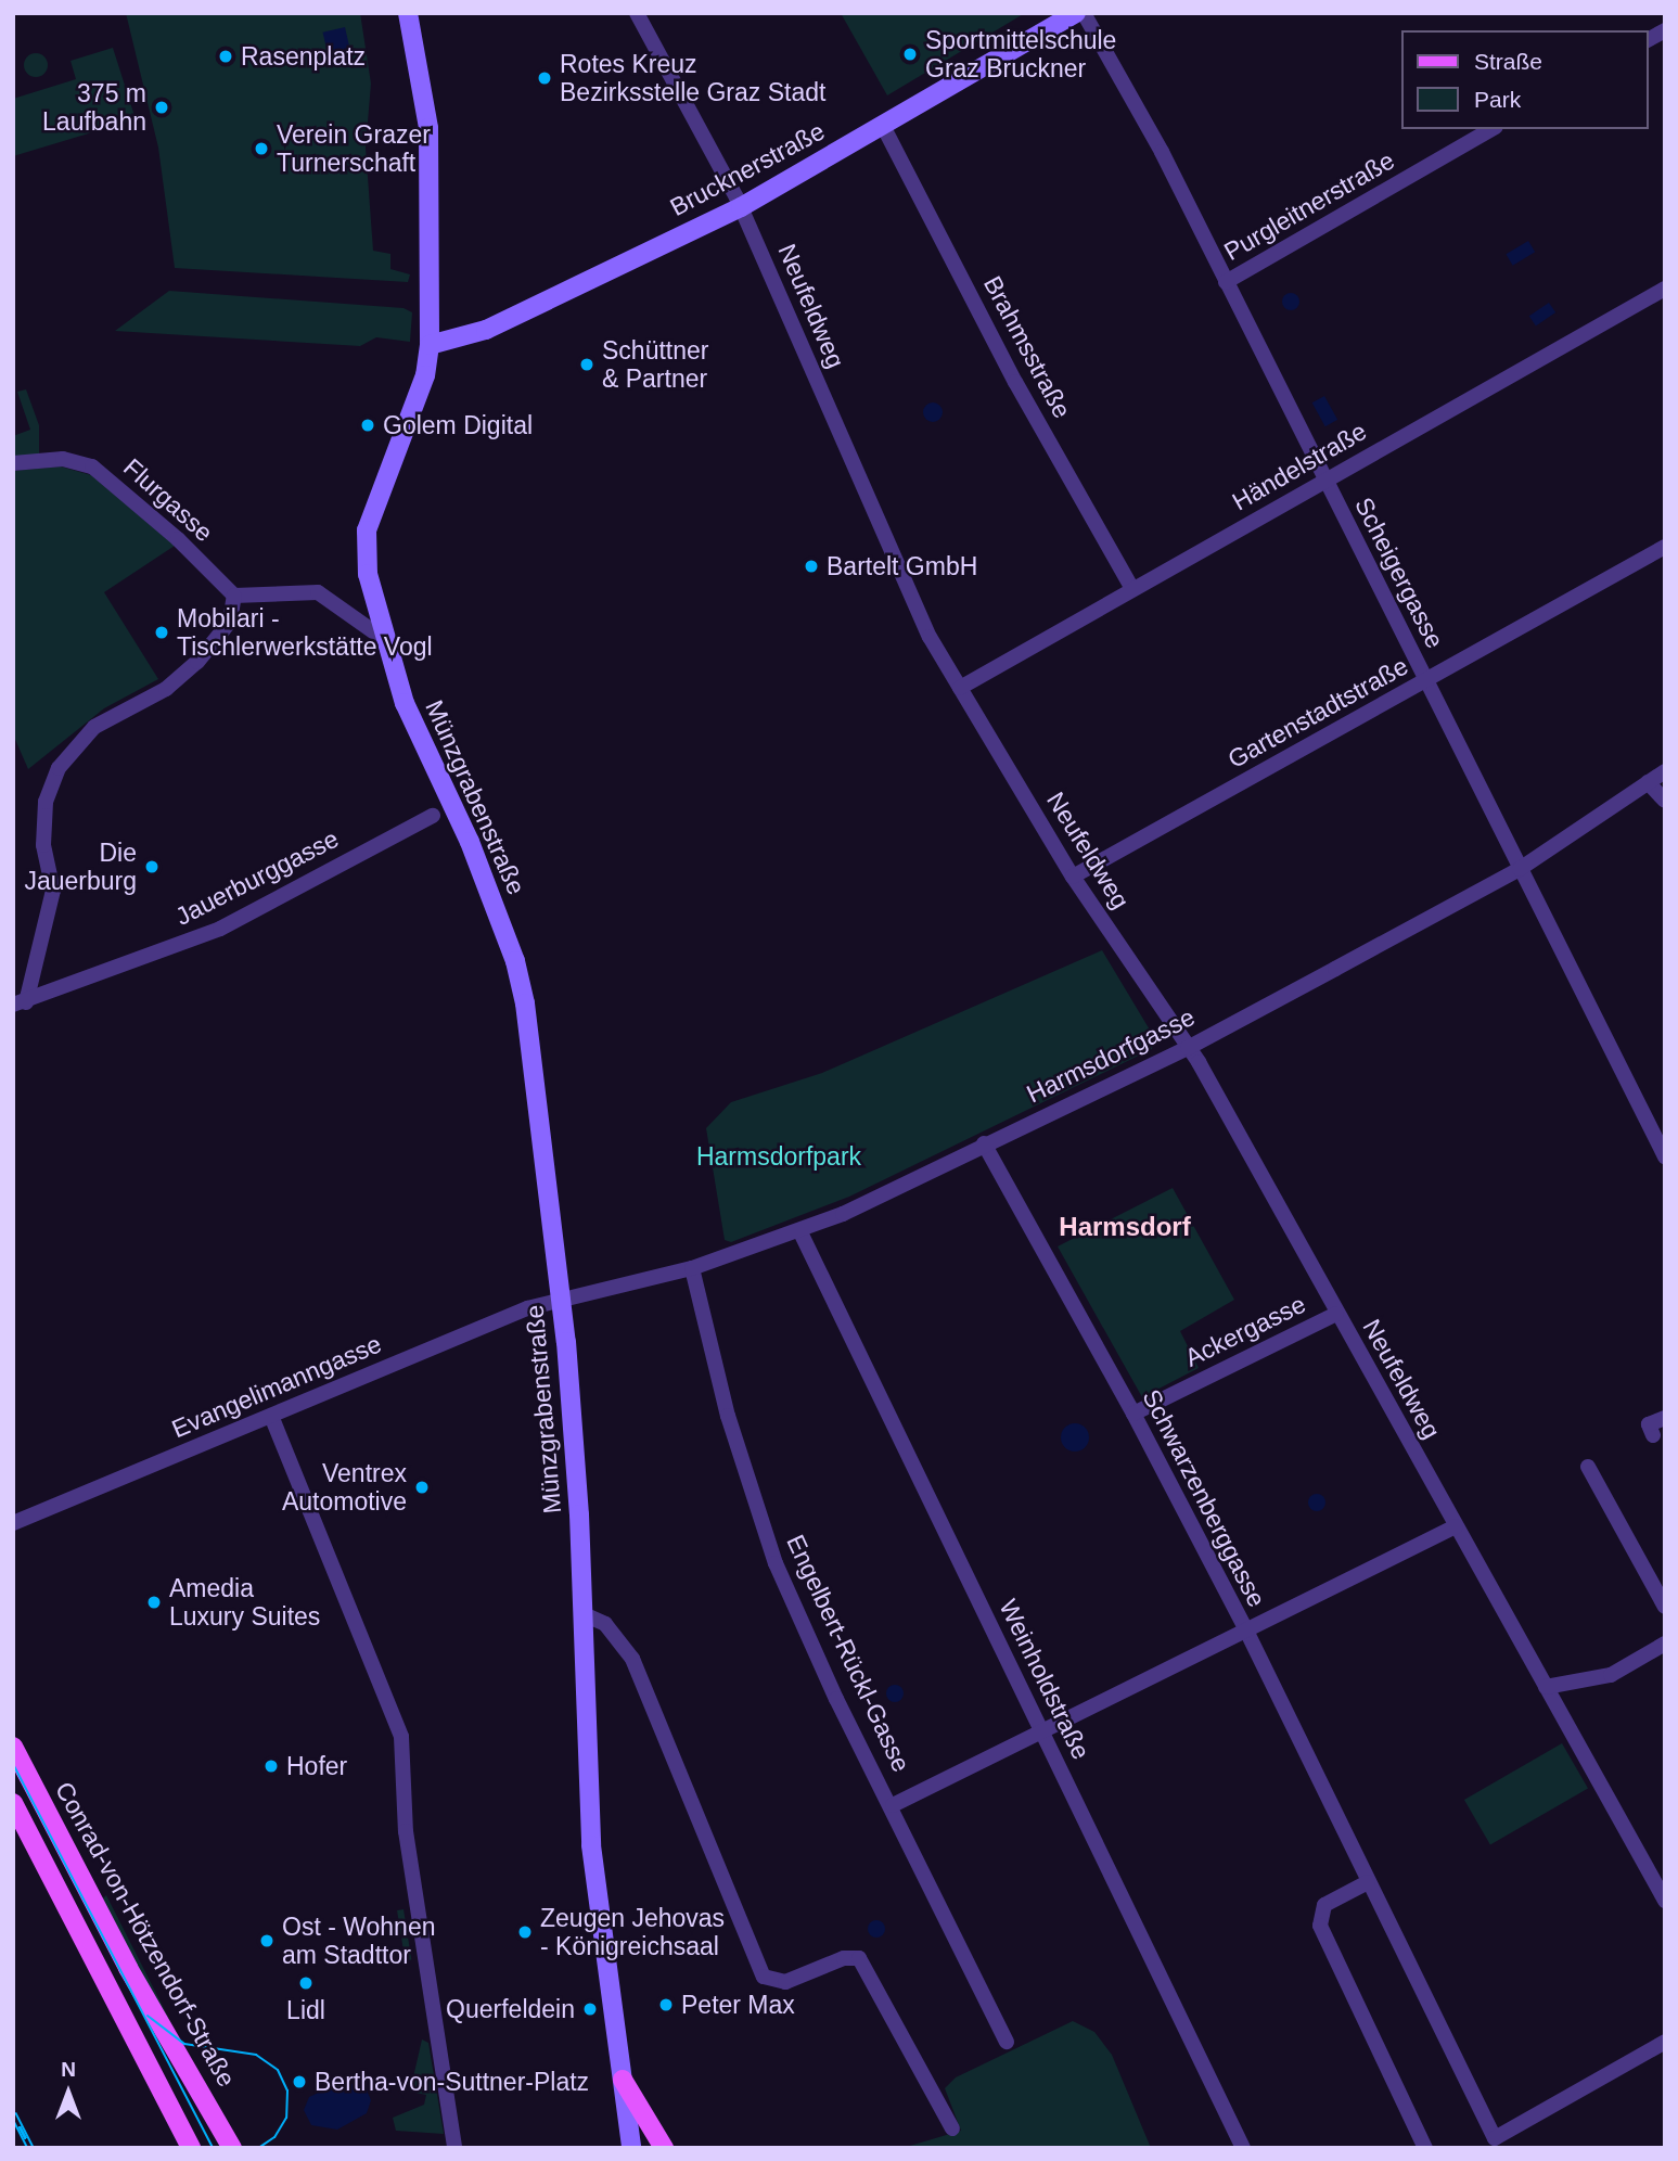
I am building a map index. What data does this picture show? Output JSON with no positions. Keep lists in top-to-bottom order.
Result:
{
  "streets": {
    "main road": ["Brucknerstraße", "Münzgrabenstraße", "Conrad-von-Hötzendorf-Straße"],
    "street": [
      "Purgleitnerstraße",
      "Neufeldweg",
      "Brahmsstraße",
      "Händelstraße",
      "Flurgasse",
      "Scheigergasse",
      "Gartenstadtstraße",
      "Jauerburggasse",
      "Harmsdorfgasse",
      "Ackergasse",
      "Evangelimanngasse",
      "Schwarzenberggasse",
      "Engelbert-Rückl-Gasse",
      "Weinholdstraße"
    ]
  },
  "crossings": [
    ["Brucknerstraße", "Neufeldweg"],
    ["Brucknerstraße", "Brahmsstraße"],
    ["Brucknerstraße", "Münzgrabenstraße"],
    ["Purgleitnerstraße", "Scheigergasse"],
    ["Neufeldweg", "Händelstraße"],
    ["Neufeldweg", "Gartenstadtstraße"],
    ["Neufeldweg", "Harmsdorfgasse"],
    ["Neufeldweg", "Ackergasse"],
    ["Brahmsstraße", "Händelstraße"],
    ["Händelstraße", "Scheigergasse"],
    ["Scheigergasse", "Gartenstadtstraße"],
    ["Scheigergasse", "Harmsdorfgasse"],
    ["Münzgrabenstraße", "Harmsdorfgasse"],
    ["Münzgrabenstraße", "Evangelimanngasse"],
    ["Harmsdorfgasse", "Evangelimanngasse"],
    ["Harmsdorfgasse", "Schwarzenberggasse"],
    ["Harmsdorfgasse", "Engelbert-Rückl-Gasse"],
    ["Harmsdorfgasse", "Weinholdstraße"],
    ["Ackergasse", "Schwarzenberggasse"]
  ],
  "districts": ["Harmsdorf"],
  "parks": ["Harmsdorfpark"],
  "places": [
    "Sportmittelschule Graz Bruckner",
    "Rasenplatz",
    "Rotes Kreuz Bezirksstelle Graz Stadt",
    "375 m Laufbahn",
    "Verein Grazer Turnerschaft",
    "Schüttner & Partner",
    "Golem Digital",
    "Bartelt GmbH",
    "Mobilari - Tischlerwerkstätte Vogl",
    "Die Jauerburg",
    "Ventrex Automotive",
    "Amedia Luxury Suites",
    "Hofer",
    "Zeugen Jehovas - Königreichsaal",
    "Ost - Wohnen am Stadttor",
    "Lidl",
    "Peter Max",
    "Querfeldein",
    "Bertha-von-Suttner-Platz"
  ],
  "legend": ["Straße", "Park"],
  "north": "top"
}
